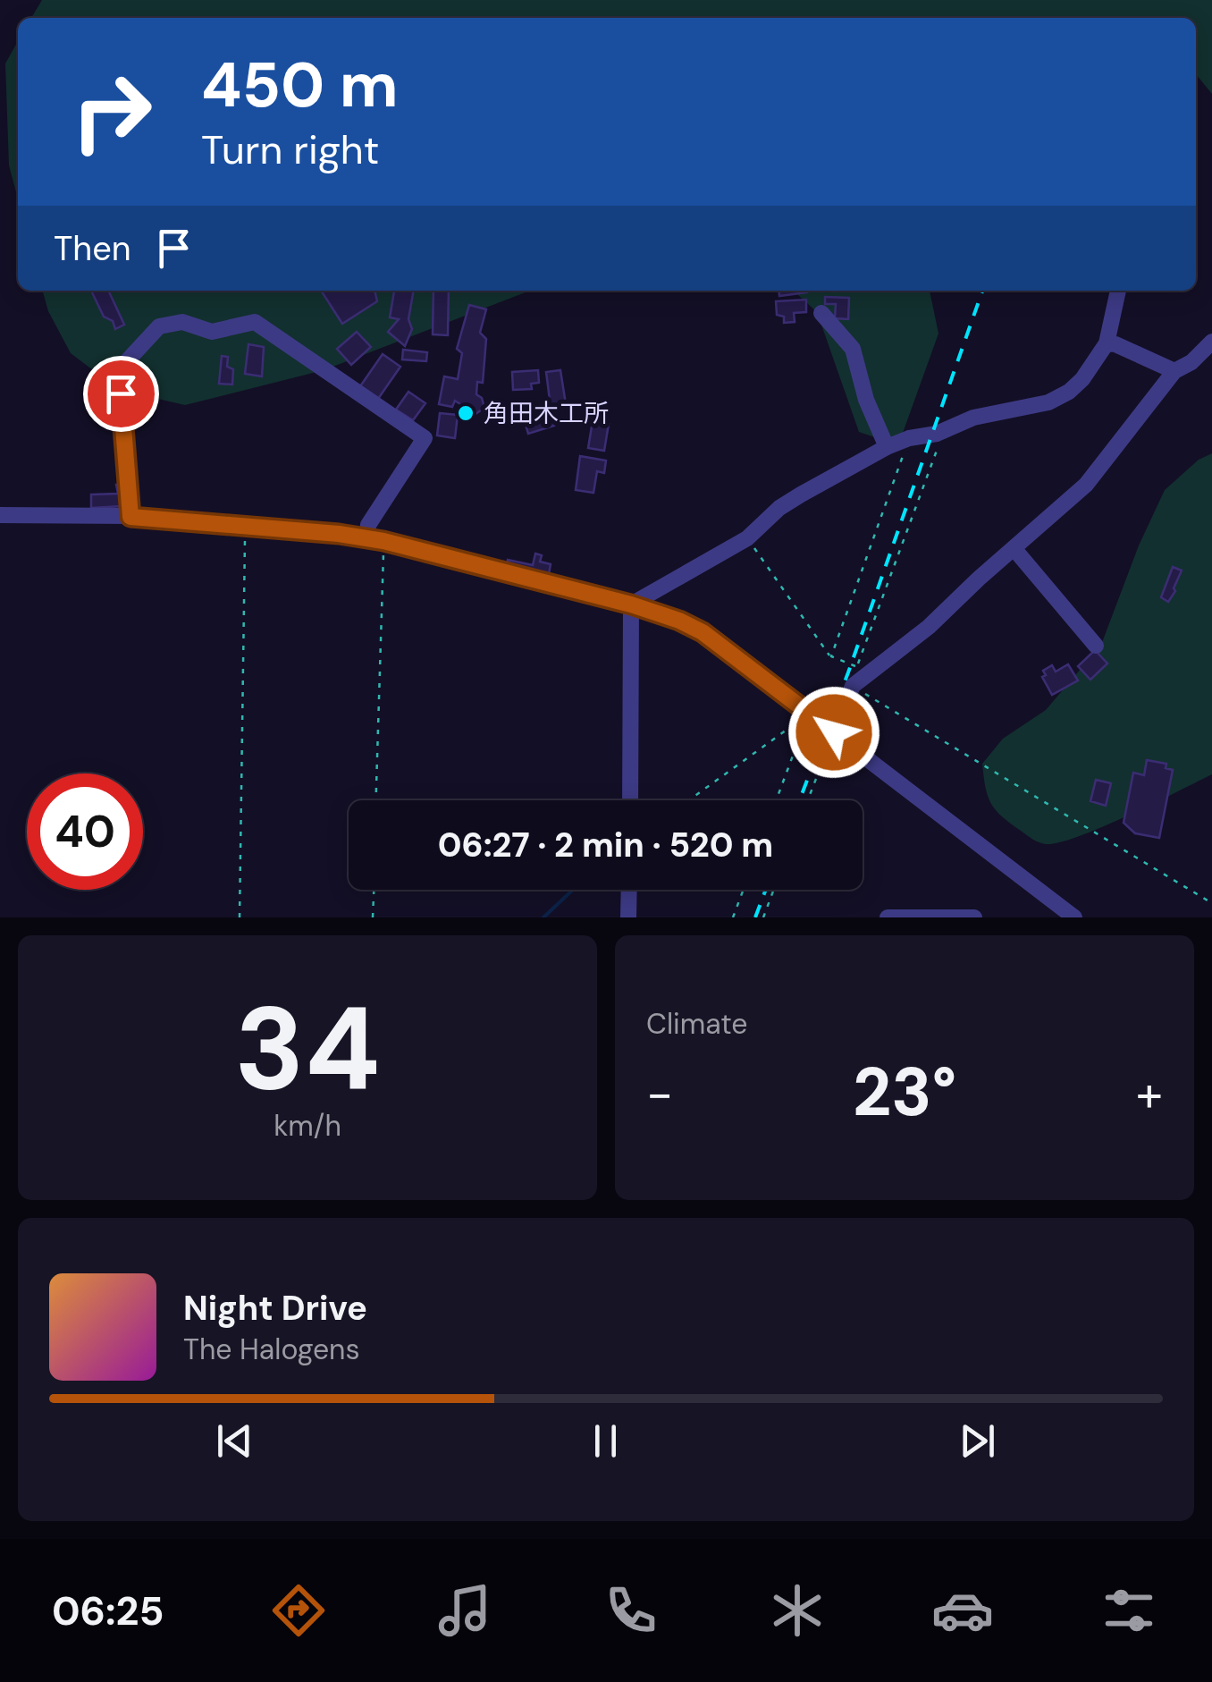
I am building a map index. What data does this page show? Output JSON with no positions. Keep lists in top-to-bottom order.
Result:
{
  "places": ["角田木工所"],
  "page": {
    "turn": ["450 m", "Turn right"],
    "then": "Then",
    "limit": "40",
    "trip": "06:27 · 2 min · 520 m",
    "tile": [
      ["34", "km/h"],
      "Climate"
    ],
    "heat": ["−", "23°", "+"],
    "song": ["Night Drive", "The Halogens"],
    "tabs": "06:25"
  }
}
